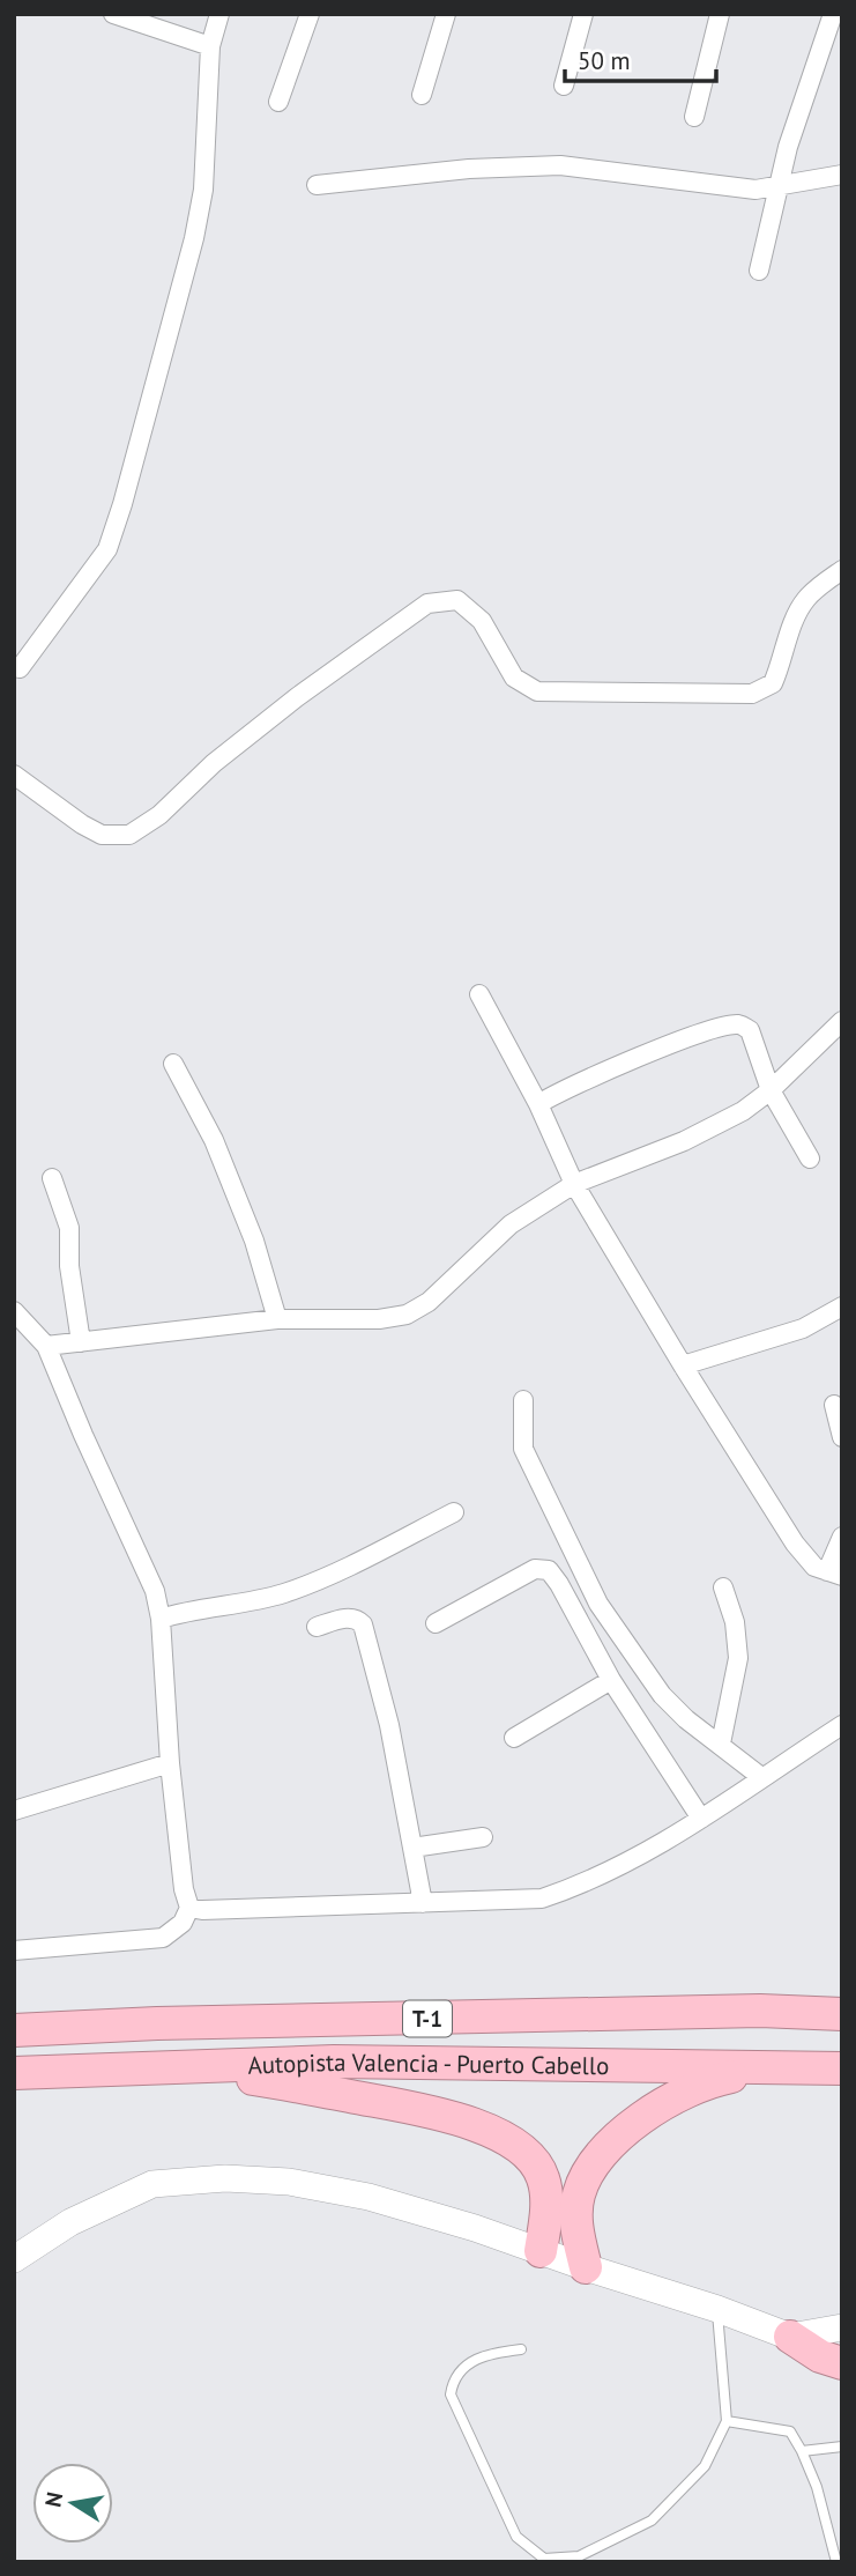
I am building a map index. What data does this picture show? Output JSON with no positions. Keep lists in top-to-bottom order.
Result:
{
  "streets": {
    "highway": ["T-1", "Autopista Valencia - Puerto Cabello"]
  },
  "scale_bar": "50 m",
  "north": "left"
}
